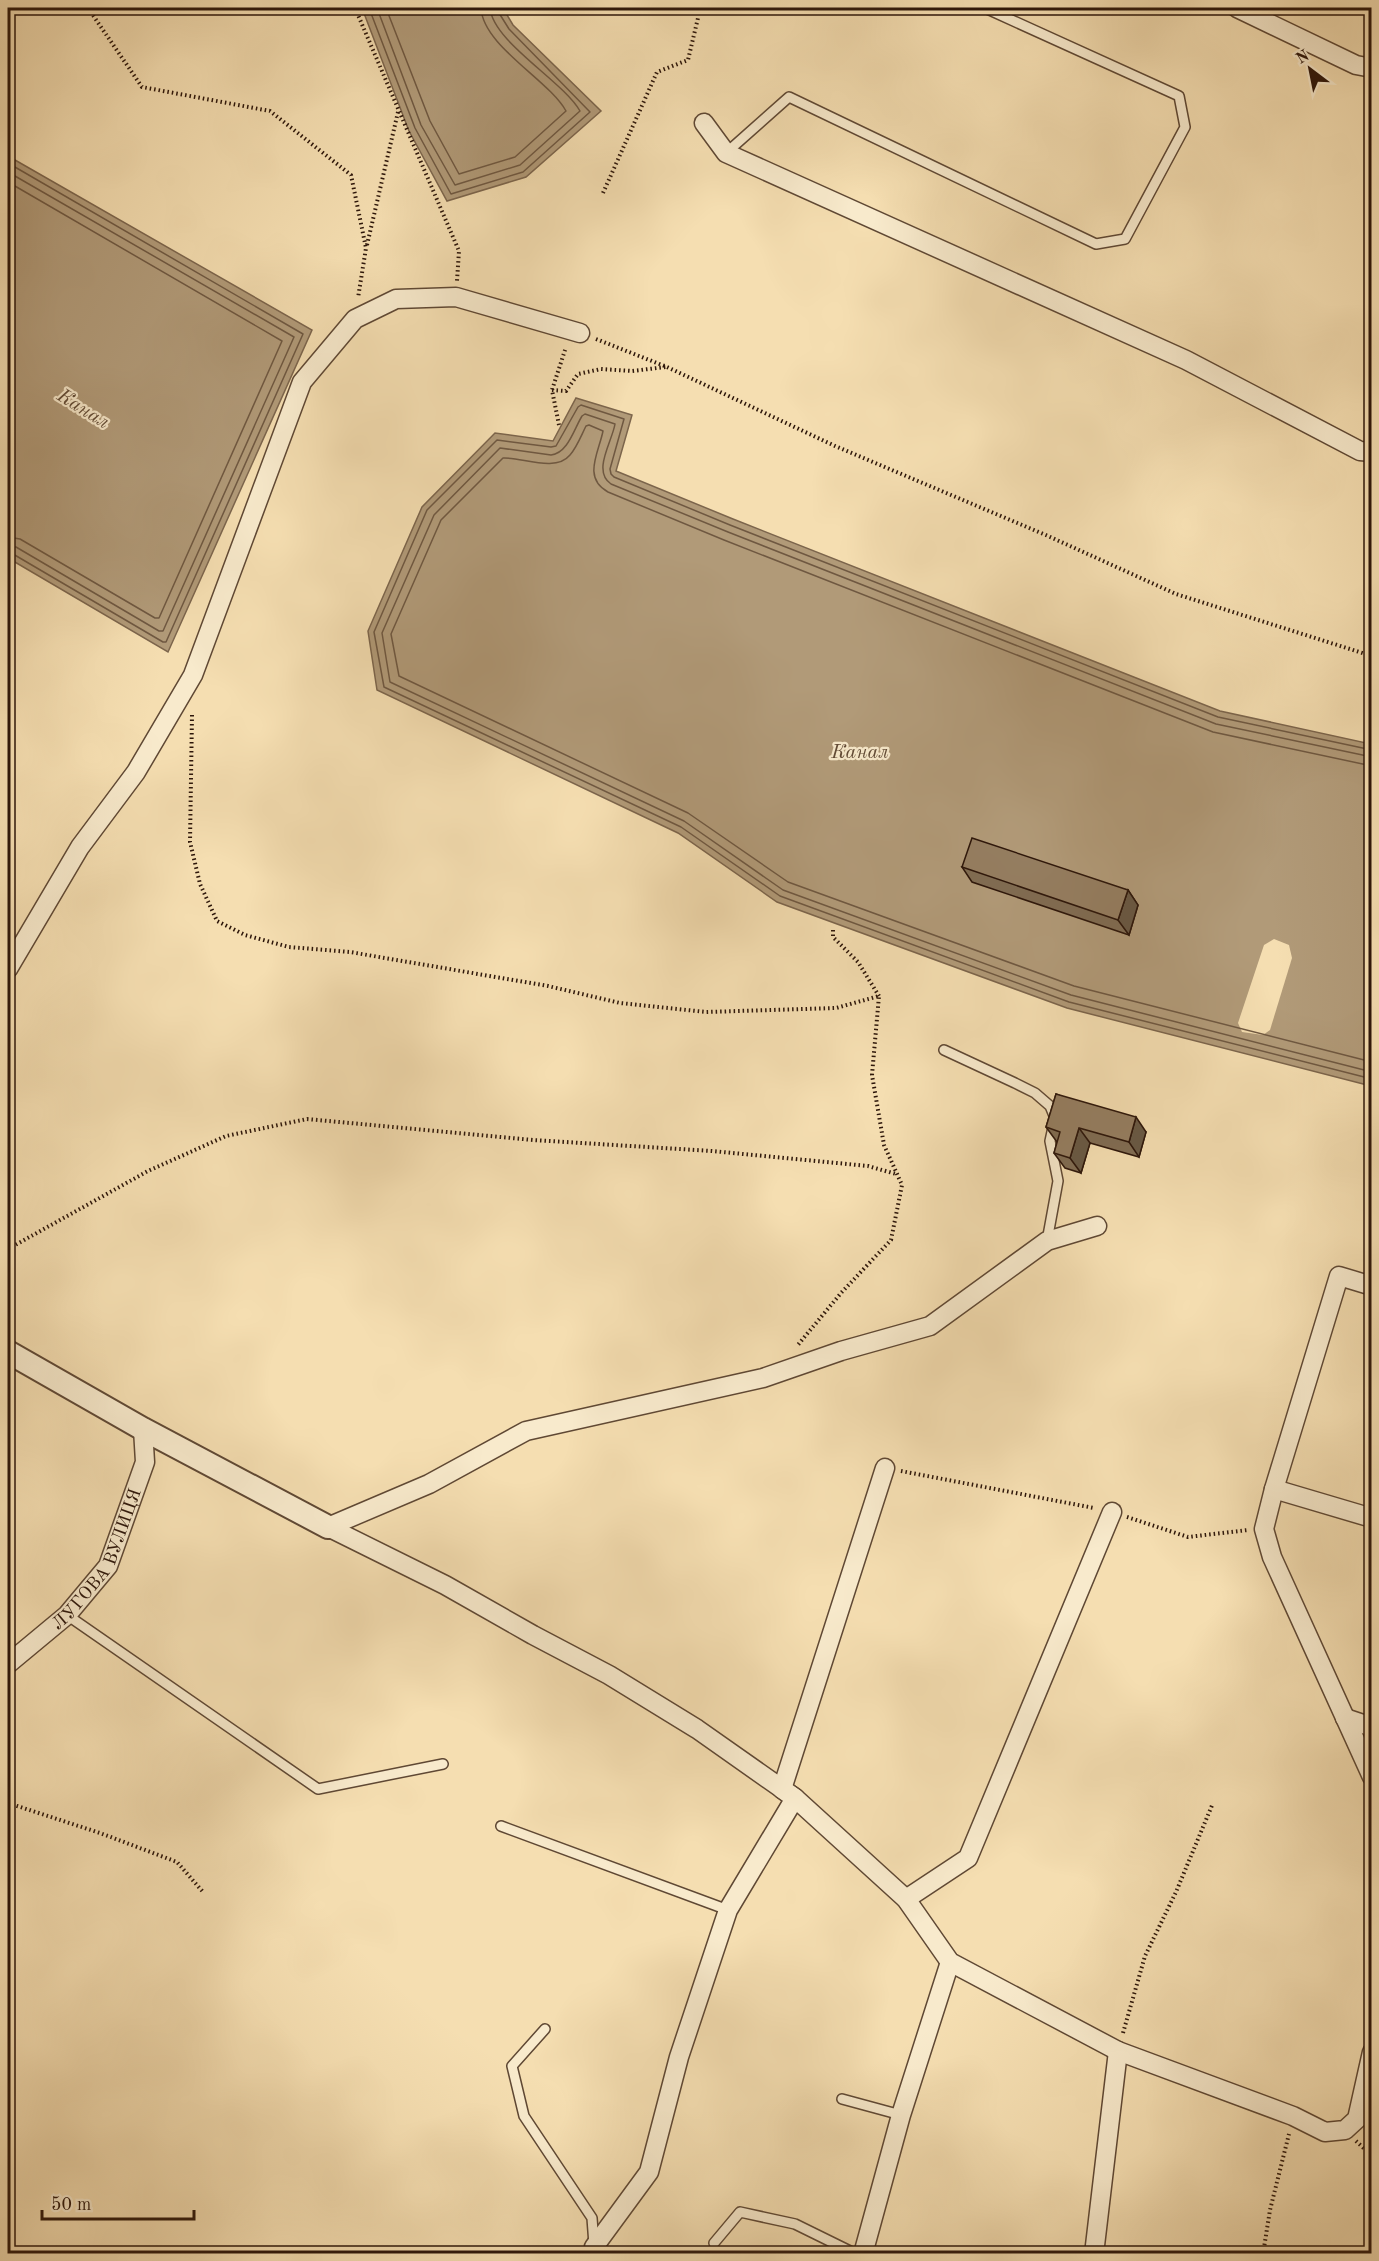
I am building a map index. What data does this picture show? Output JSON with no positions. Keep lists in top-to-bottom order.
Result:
{
  "streets": {
    "street": ["ЛУГОВА ВУЛИЦЯ"]
  },
  "water": ["Канал"],
  "scale_bar": "50 m",
  "north": "top left"
}
